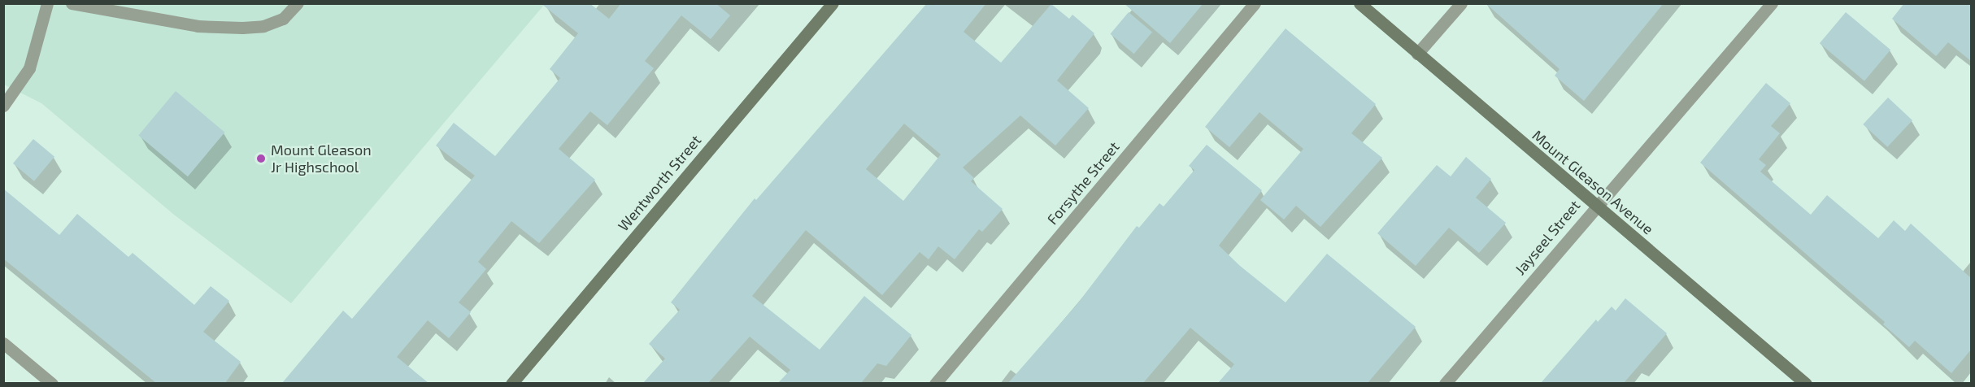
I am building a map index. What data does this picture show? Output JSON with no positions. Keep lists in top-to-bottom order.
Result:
{
  "streets": {
    "street": [
      "Mount Gleason Avenue",
      "Wentworth Street",
      "Forsythe Street",
      "Jayseel Street"
    ]
  },
  "crossings": [
    ["Mount Gleason Avenue", "Jayseel Street"]
  ],
  "places": ["Mount Gleason Jr Highschool"]
}
